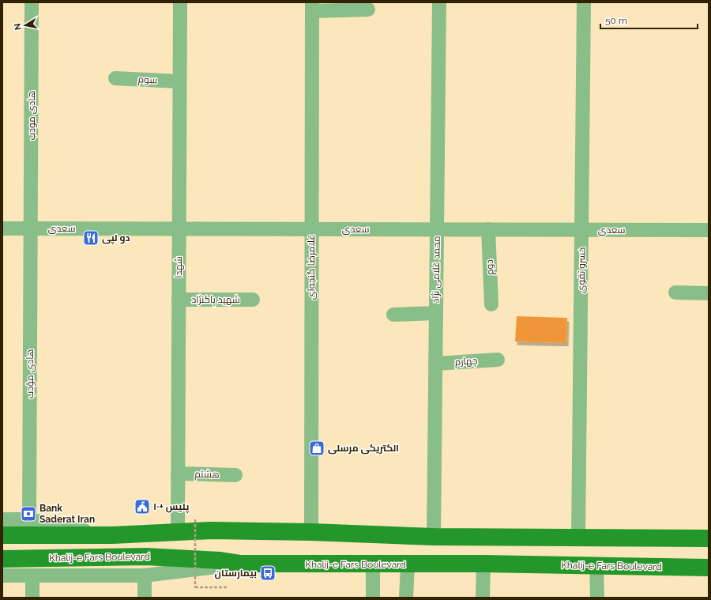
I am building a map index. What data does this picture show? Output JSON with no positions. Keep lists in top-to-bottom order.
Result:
{
  "streets": {
    "main road": ["Khalij-e Fars Boulevard"],
    "street": [
      "سوم",
      "هادی مودب",
      "سعدی",
      "شهدا",
      "غلامرضا گنجه‌ای",
      "دوم",
      "محمد غلامی نژاد",
      "خسرو تقوی",
      "شهید پاکنژاد",
      "چهارم",
      "هادی مؤدب",
      "هشتم"
    ]
  },
  "crossings": [
    ["سوم", "شهدا"],
    ["هادی مودب", "سعدی"],
    ["هادی مودب", "هادی مؤدب"],
    ["سعدی", "شهدا"],
    ["سعدی", "غلامرضا گنجه‌ای"],
    ["سعدی", "دوم"],
    ["سعدی", "محمد غلامی نژاد"],
    ["سعدی", "خسرو تقوی"],
    ["سعدی", "هادی مؤدب"],
    ["شهدا", "شهید پاکنژاد"],
    ["شهدا", "هشتم"],
    ["محمد غلامی نژاد", "چهارم"]
  ],
  "places": {
    "restaurant": ["دو لپی"],
    "shop": ["الکتریکی مرسلی"],
    "public building": ["پلیس +۱۰"],
    "bank": ["Bank Saderat Iran"],
    "bus stop": ["بیمارستان"]
  },
  "scale_bar": "50 m",
  "north": "left"
}
